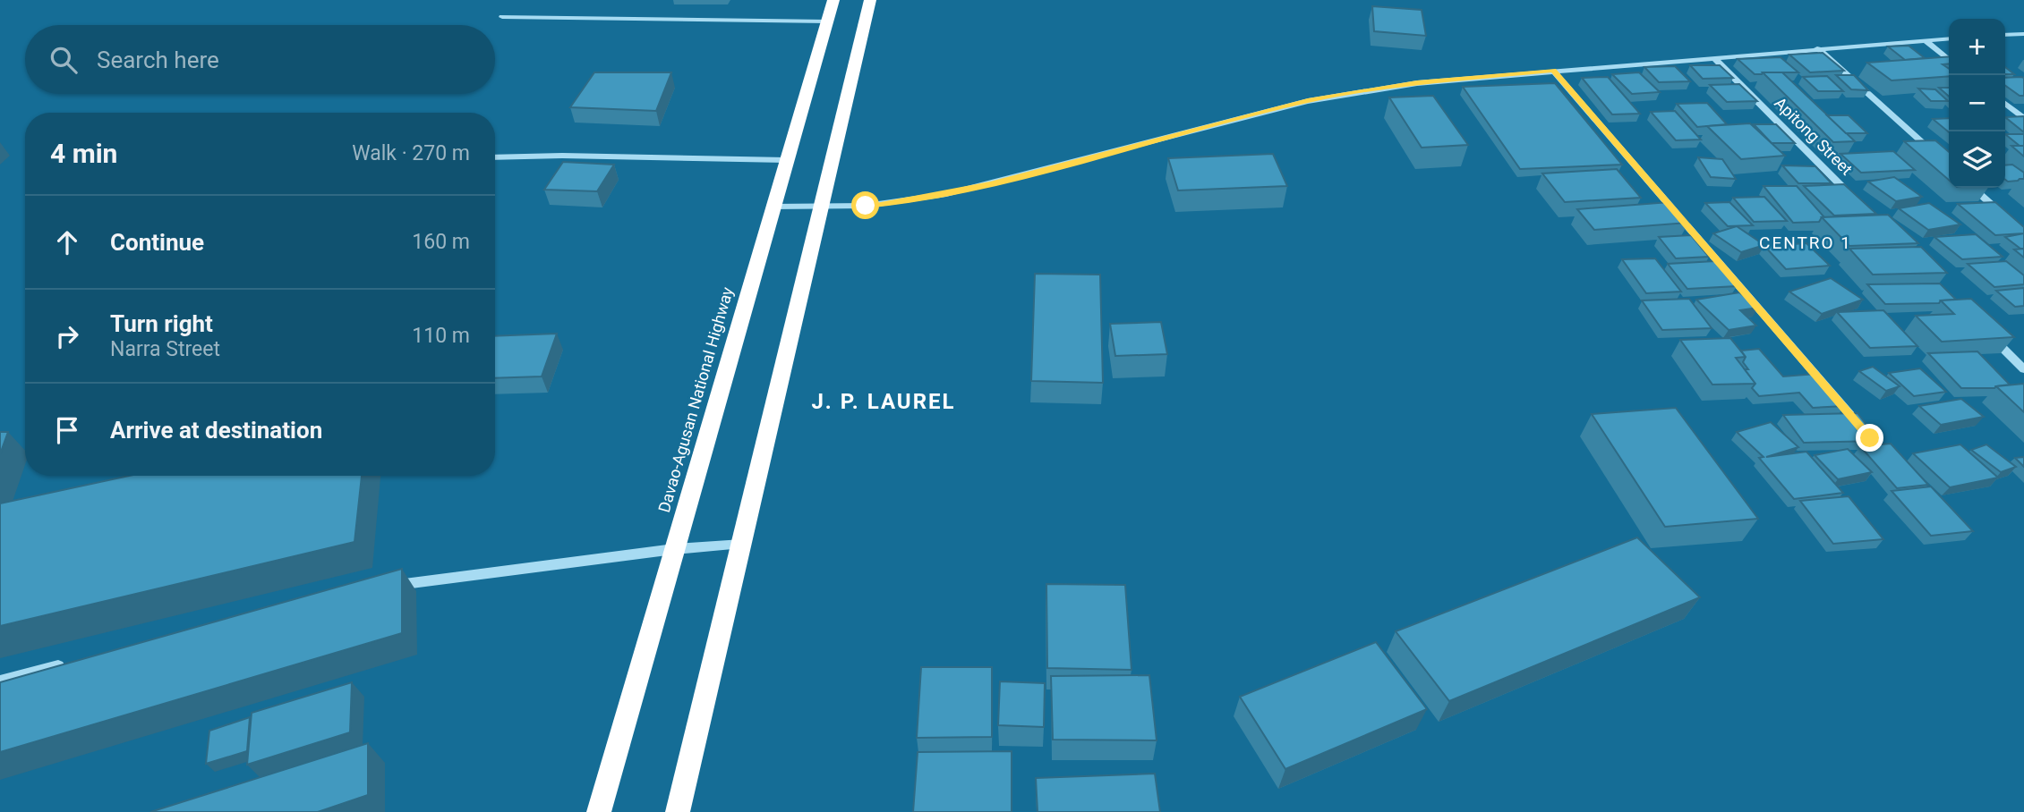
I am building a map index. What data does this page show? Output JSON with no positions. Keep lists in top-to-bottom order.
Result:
{
  "streets": {
    "highway": ["Davao-Agusan National Highway"],
    "street": ["Apitong Street"]
  },
  "districts": ["CENTRO 1", "J. P. LAUREL"],
  "page": {
    "map_buttons": ["+", "−"],
    "search": "Search here",
    "heading": ["4 min", "Walk · 270 m"],
    "list": [
      ["Continue", "160 m"],
      ["Turn right", "Narra Street", "110 m"],
      "Arrive at destination"
    ]
  }
}
